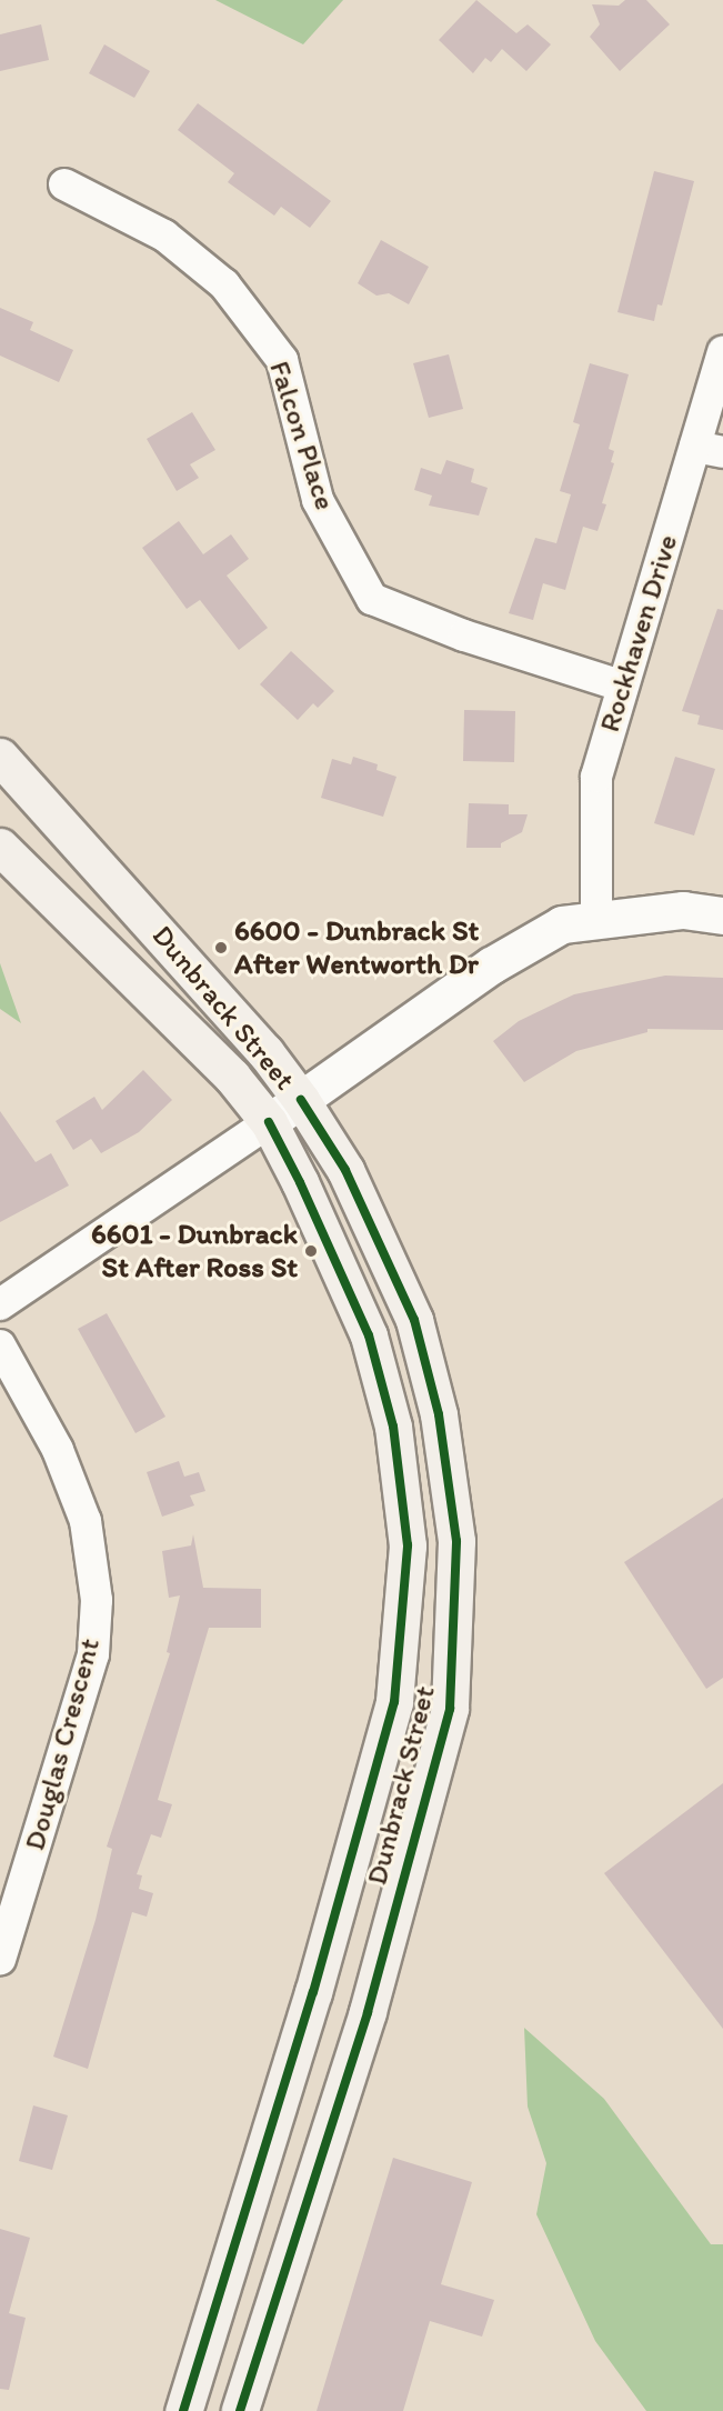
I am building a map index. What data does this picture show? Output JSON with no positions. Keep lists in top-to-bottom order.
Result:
{
  "streets": {
    "main road": ["Dunbrack Street"],
    "street": ["Falcon Place", "Rockhaven Drive", "Douglas Crescent"]
  },
  "crossings": [
    ["Falcon Place", "Rockhaven Drive"]
  ],
  "places": ["6600 - Dunbrack St After Wentworth Dr", "6601 - Dunbrack St After Ross St"]
}
